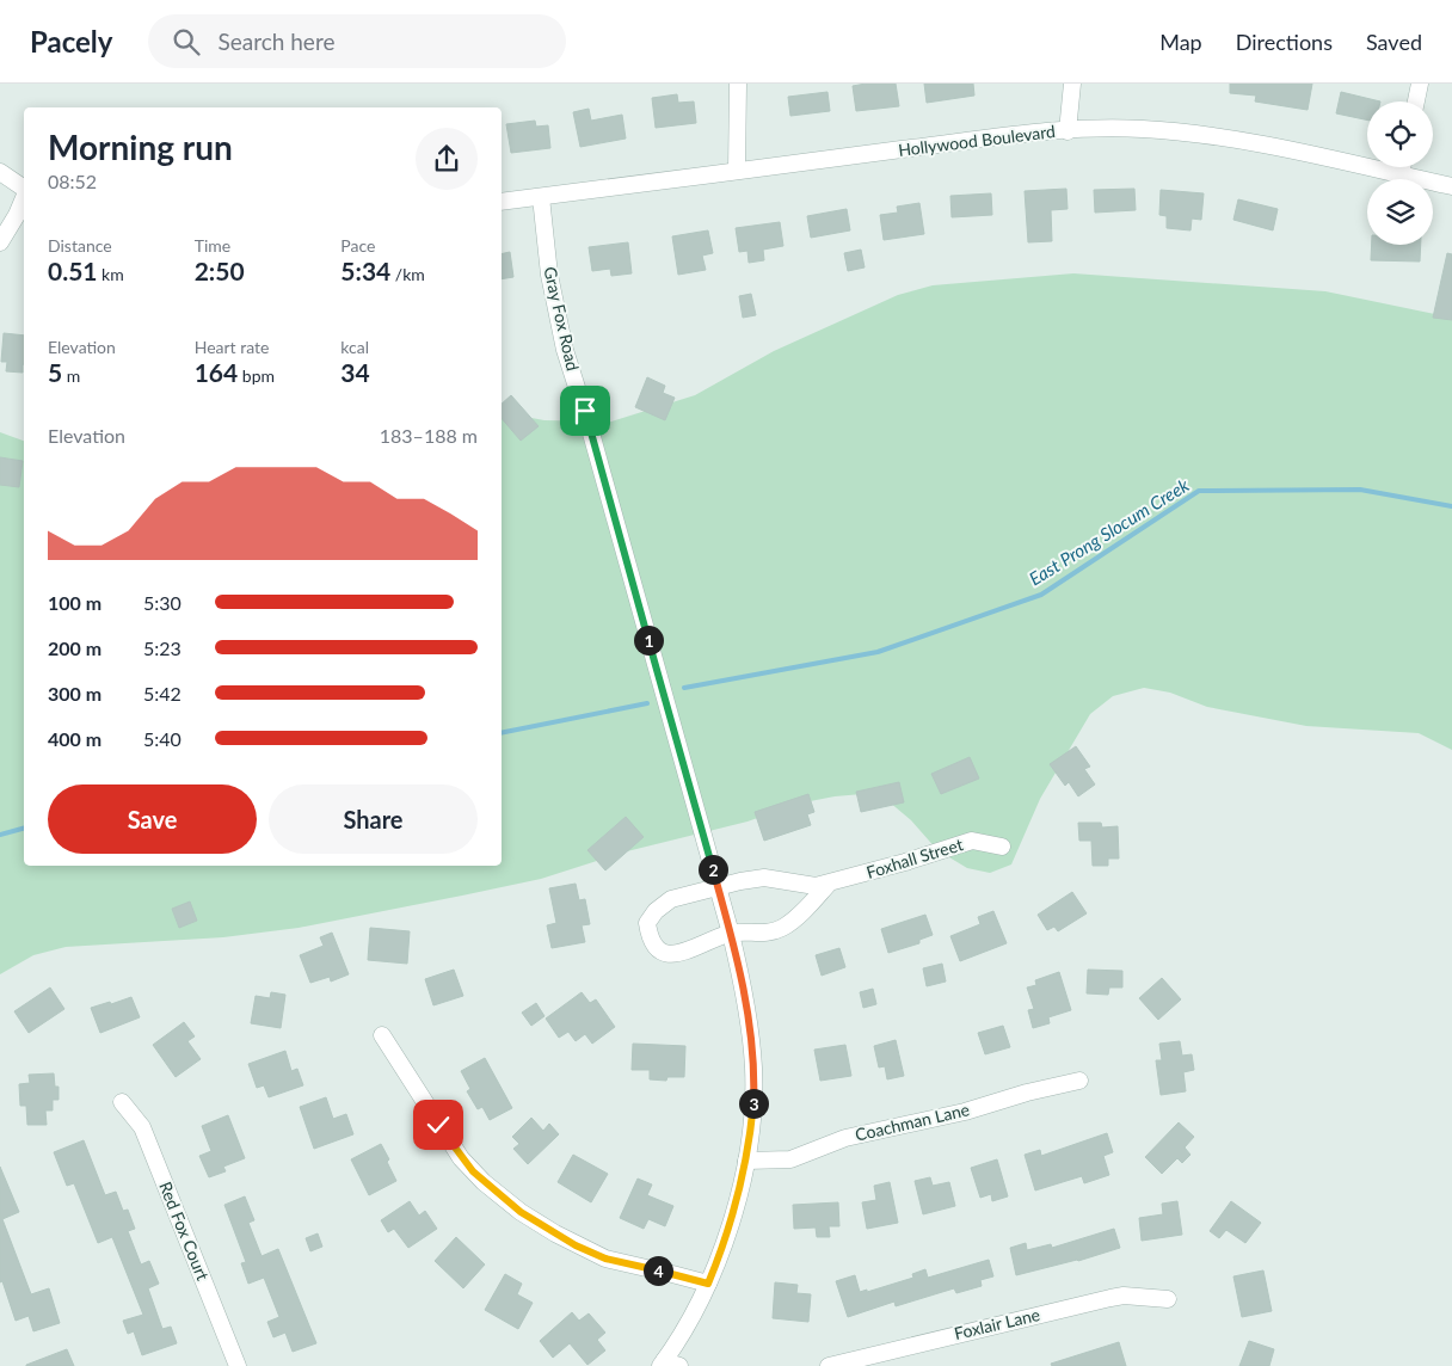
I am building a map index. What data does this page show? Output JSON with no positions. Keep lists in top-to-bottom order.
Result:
{
  "streets": {
    "street": [
      "Hollywood Boulevard",
      "Gray Fox Road",
      "Foxhall Street",
      "Coachman Lane",
      "Red Fox Court",
      "Foxlair Lane"
    ]
  },
  "crossings": [
    ["Hollywood Boulevard", "Gray Fox Road"],
    ["Gray Fox Road", "Foxhall Street"],
    ["Gray Fox Road", "Coachman Lane"]
  ],
  "water": ["East Prong Slocum Creek"],
  "page": {
    "header": "Pacely",
    "search": "Search here",
    "nav": ["Map", "Directions", "Saved"],
    "heading": ["Morning run", "08:52"],
    "stats": [
      ["Distance", "0.51 km"],
      ["Time", "2:50"],
      ["Pace", "5:34 /km"],
      ["Elevation", "5 m"],
      ["Heart rate", "164 bpm"],
      ["kcal", "34"]
    ],
    "chart": ["Elevation", "183–188 m"],
    "list": [
      {
        "name": "100 m",
        "note": "5:30"
      },
      {
        "name": "200 m",
        "note": "5:23"
      },
      {
        "name": "300 m",
        "note": "5:42"
      },
      {
        "name": "400 m",
        "note": "5:40"
      }
    ],
    "pins": [
      "1",
      "2",
      "3",
      "4"
    ],
    "buttons": ["Save", "Share"]
  }
}
